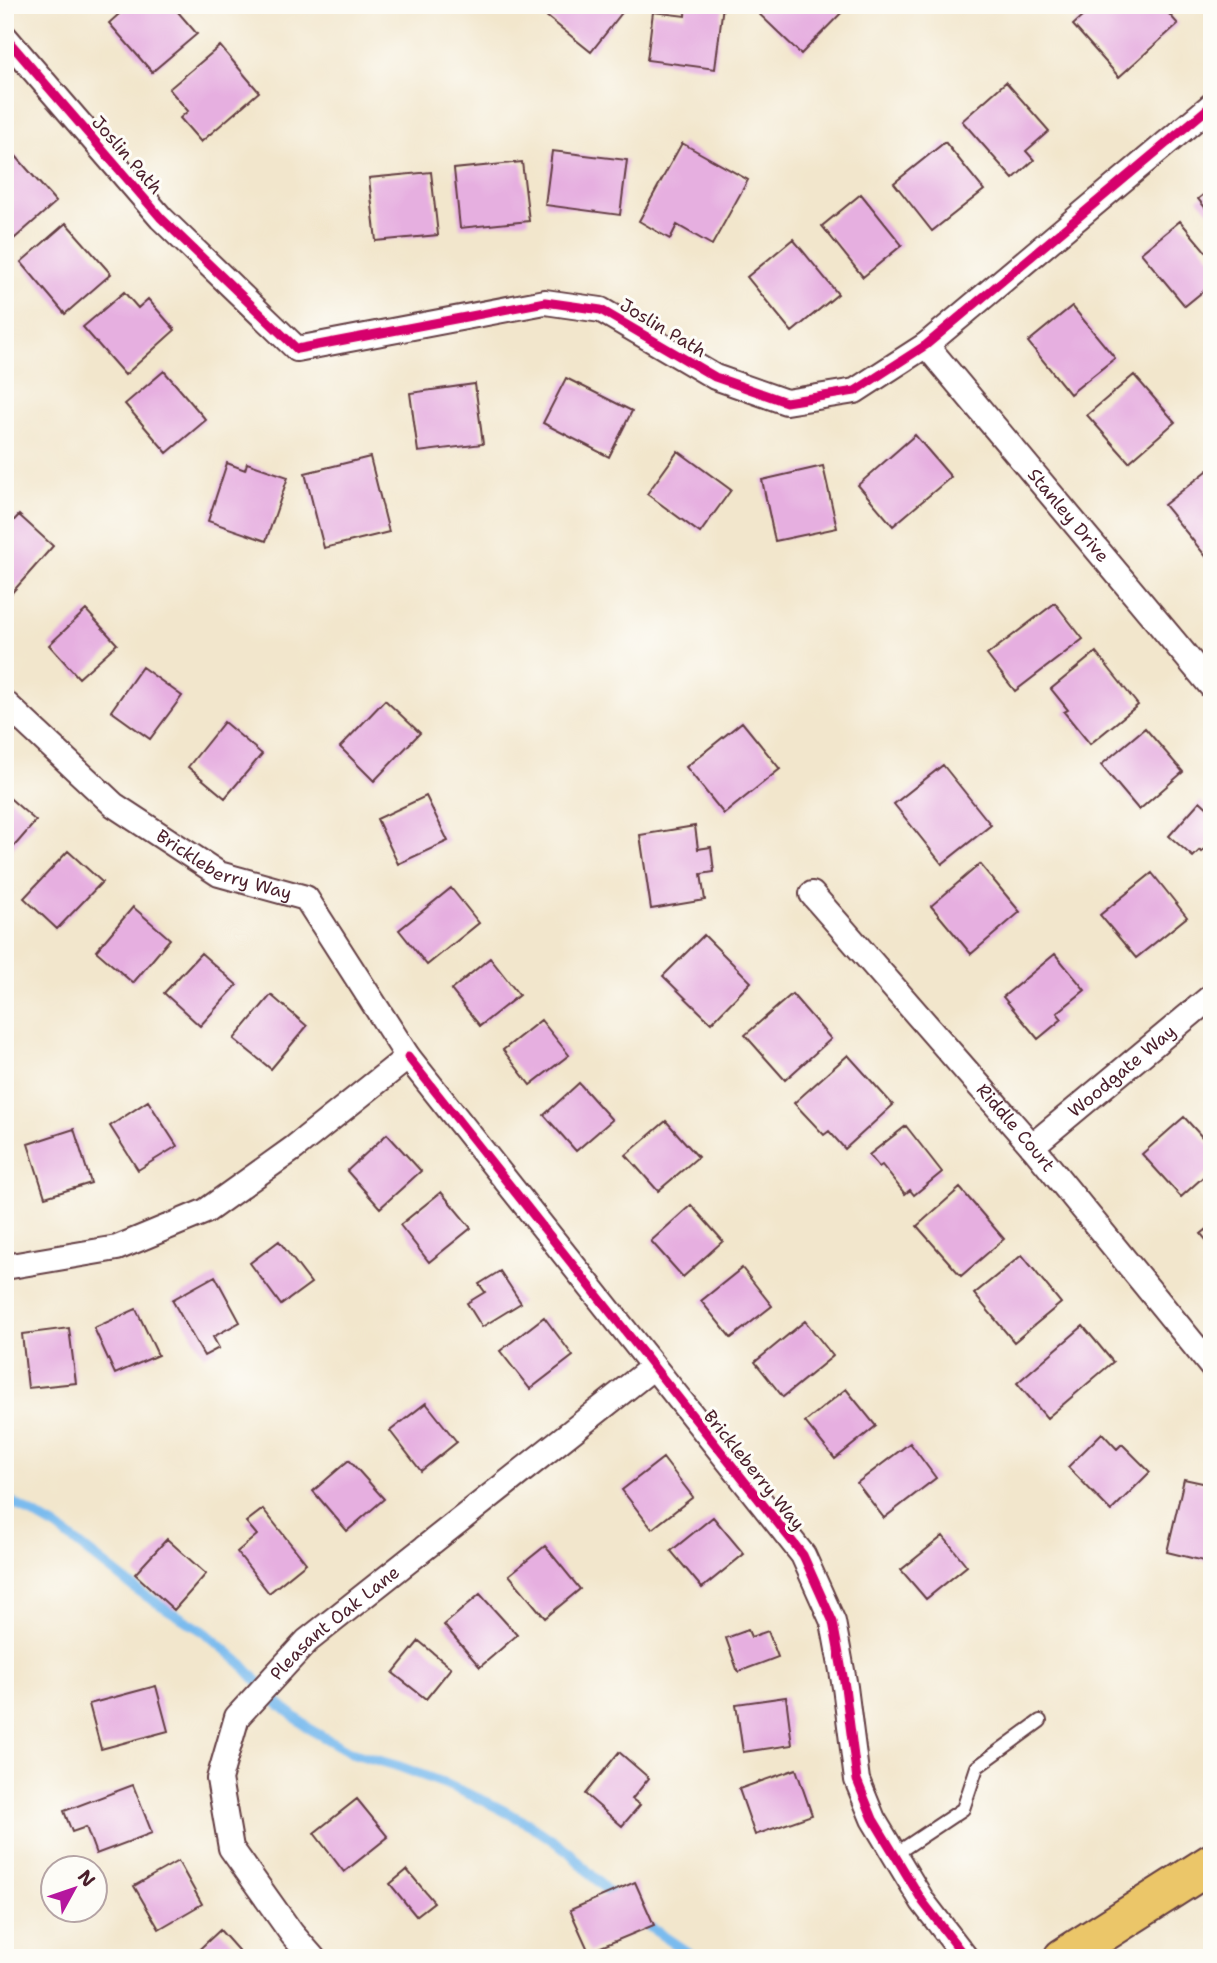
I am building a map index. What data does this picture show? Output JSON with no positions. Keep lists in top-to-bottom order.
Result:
{
  "streets": {
    "street": [
      "Joslin Path",
      "Stanley Drive",
      "Brickleberry Way",
      "Woodgate Way",
      "Riddle Court",
      "Pleasant Oak Lane"
    ]
  },
  "crossings": [
    ["Joslin Path", "Stanley Drive"],
    ["Brickleberry Way", "Pleasant Oak Lane"],
    ["Woodgate Way", "Riddle Court"]
  ],
  "north": "top right"
}
